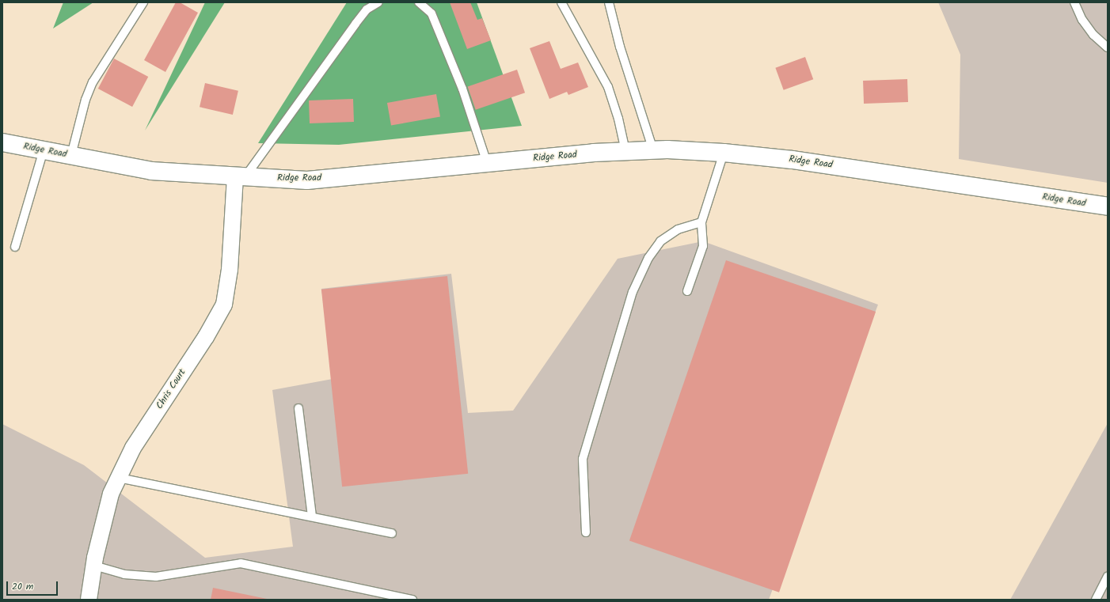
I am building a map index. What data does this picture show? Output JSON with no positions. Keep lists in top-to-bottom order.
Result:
{
  "streets": {
    "street": ["Ridge Road", "Chris Court"]
  },
  "crossings": [
    ["Ridge Road", "Chris Court"]
  ],
  "scale_bar": "20 m"
}
